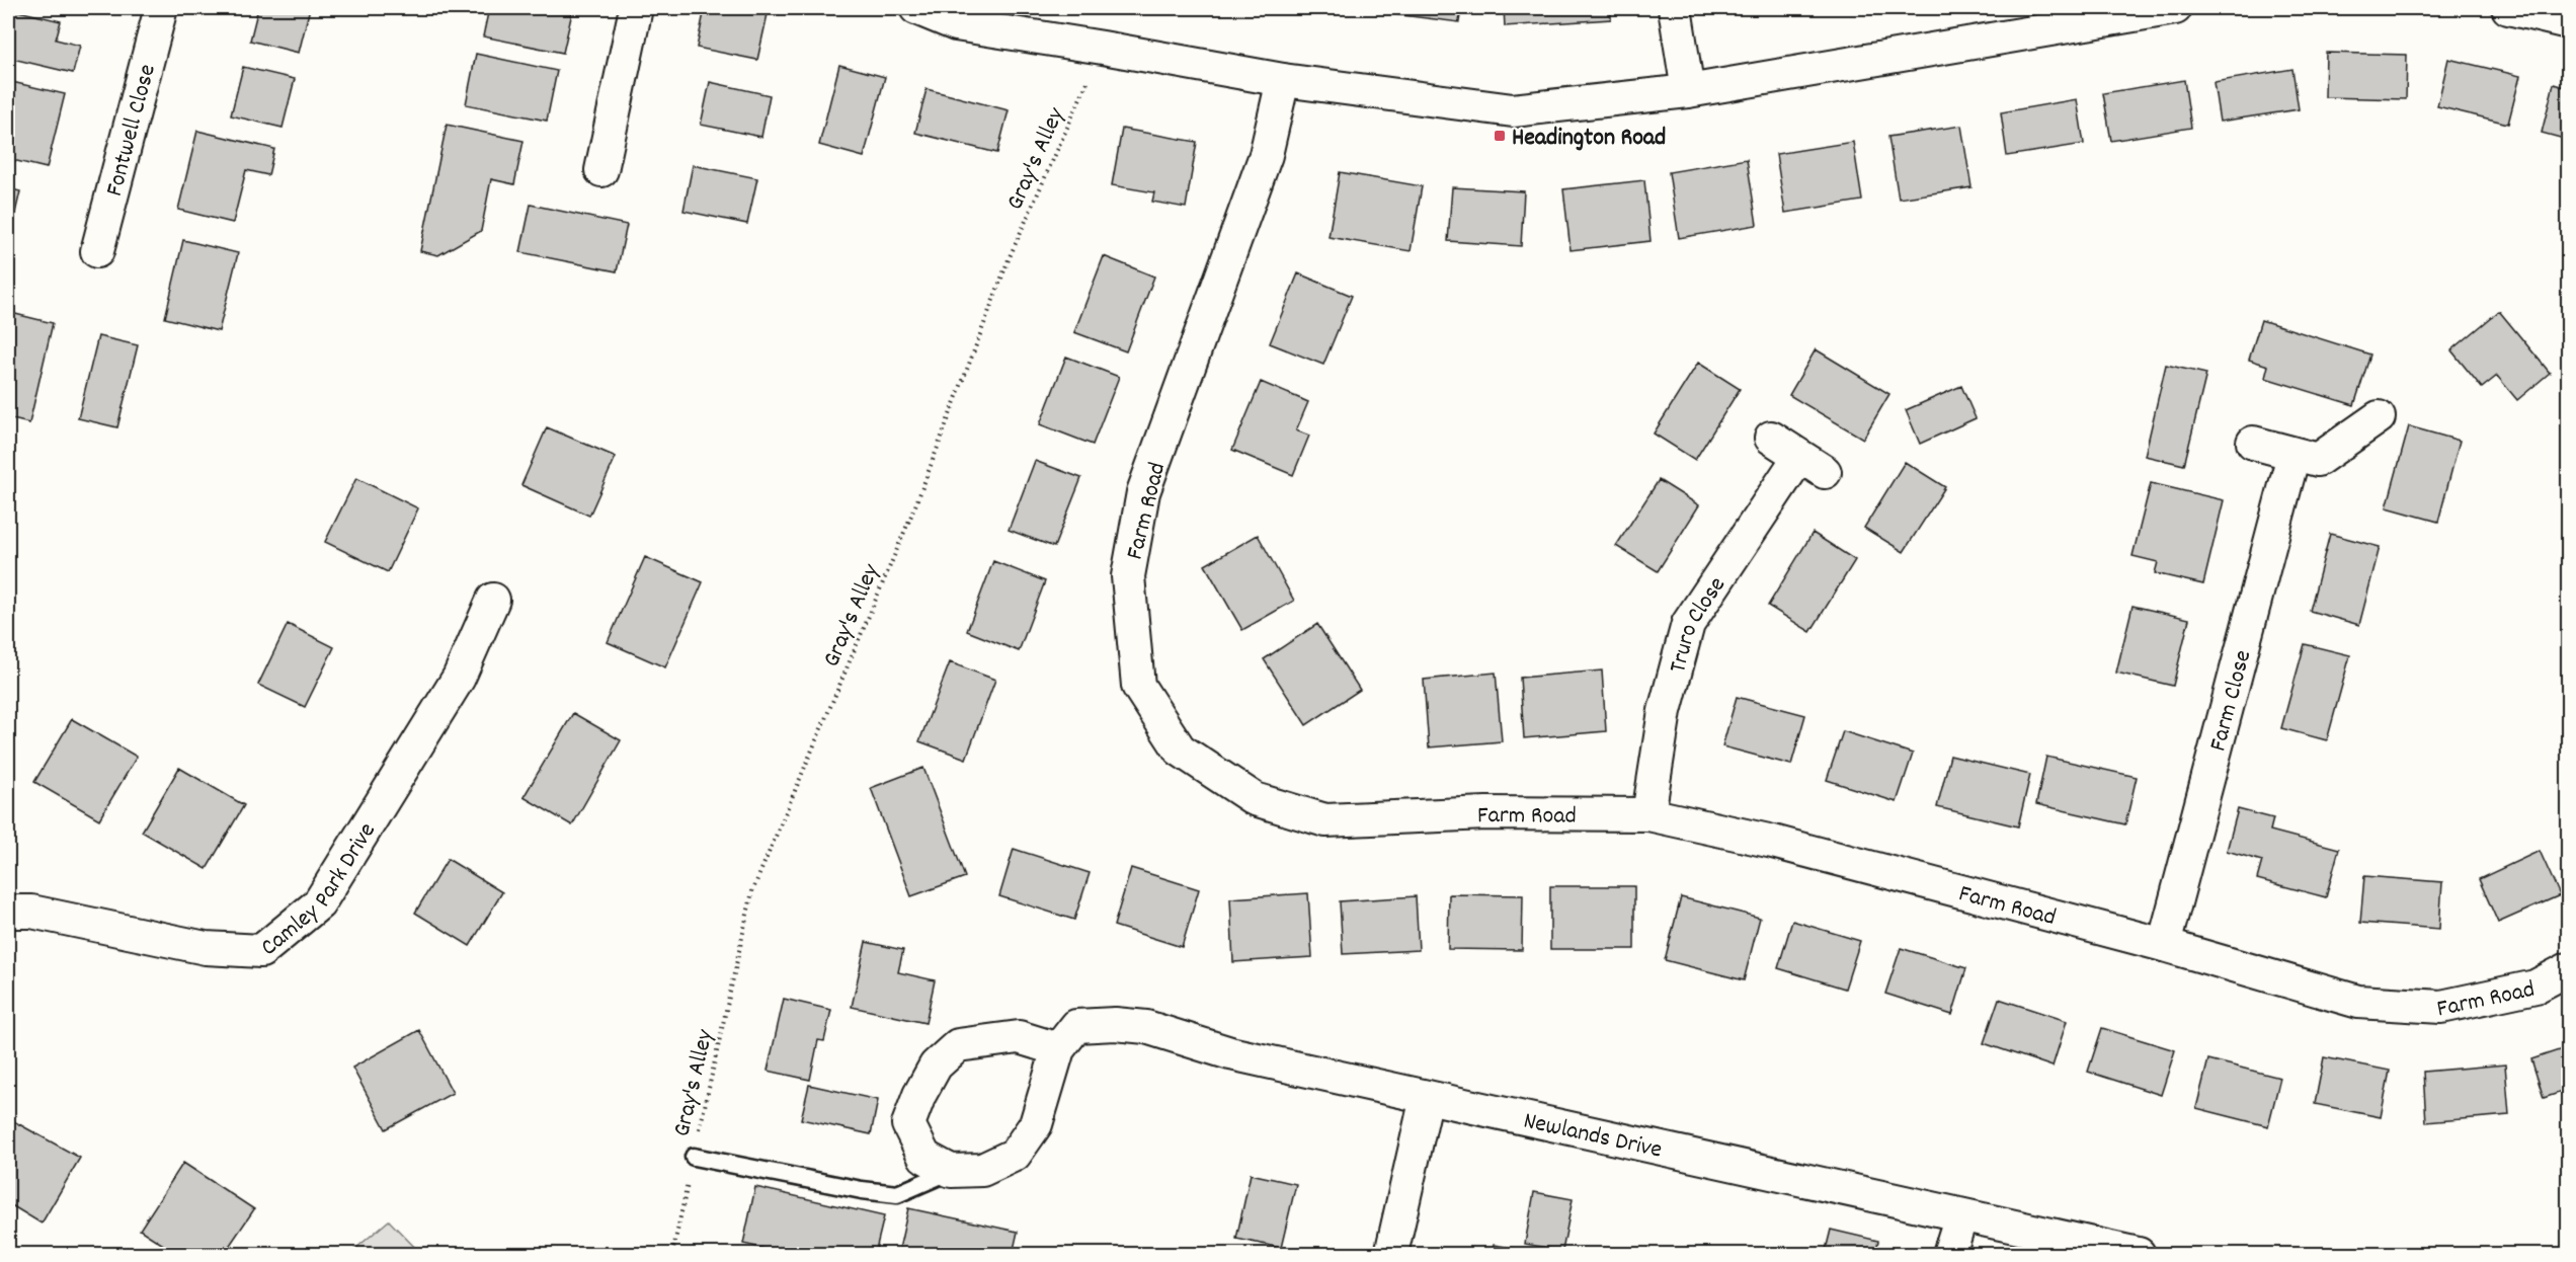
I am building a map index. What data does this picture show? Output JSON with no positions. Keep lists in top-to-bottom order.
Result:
{
  "streets": {
    "street": [
      "Fontwell Close",
      "Farm Road",
      "Truro Close",
      "Farm Close",
      "Camley Park Drive",
      "Newlands Drive"
    ],
    "path": ["Gray's Alley"]
  },
  "crossings": [
    ["Farm Road", "Truro Close"],
    ["Farm Road", "Farm Close"]
  ],
  "places": {
    "transit": ["Headington Road"]
  }
}
